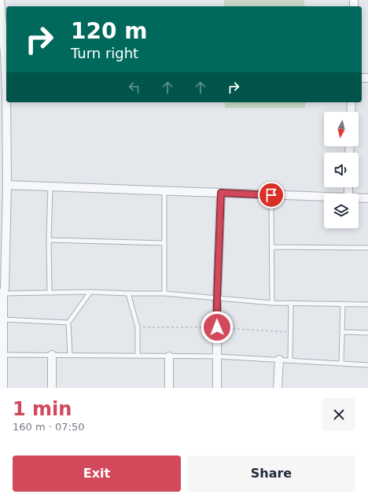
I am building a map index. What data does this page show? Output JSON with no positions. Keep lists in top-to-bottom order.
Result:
{
  "north": "bottom",
  "page": {
    "turn": ["120 m", "Turn right"],
    "heading": ["1 min", "160 m · 07:50"],
    "buttons": ["Exit", "Share"]
  }
}
